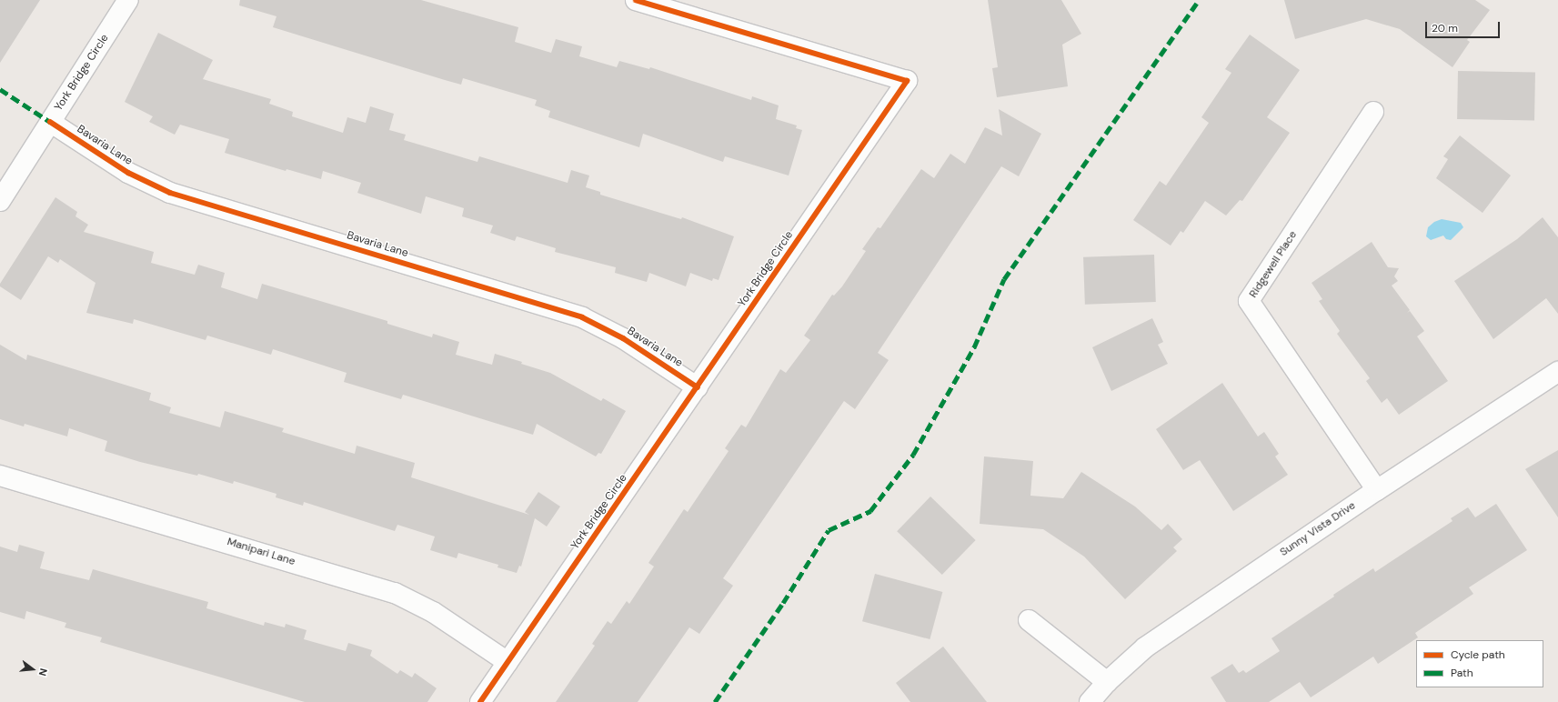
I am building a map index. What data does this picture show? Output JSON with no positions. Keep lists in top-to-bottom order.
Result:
{
  "streets": {
    "street": [
      "York Bridge Circle",
      "Bavaria Lane",
      "Ridgewell Place",
      "Sunny Vista Drive",
      "Manipari Lane"
    ]
  },
  "crossings": [
    ["York Bridge Circle", "Bavaria Lane"],
    ["York Bridge Circle", "Manipari Lane"],
    ["Ridgewell Place", "Sunny Vista Drive"]
  ],
  "legend": ["Cycle path", "Path"],
  "scale_bar": "20 m",
  "north": "right"
}
